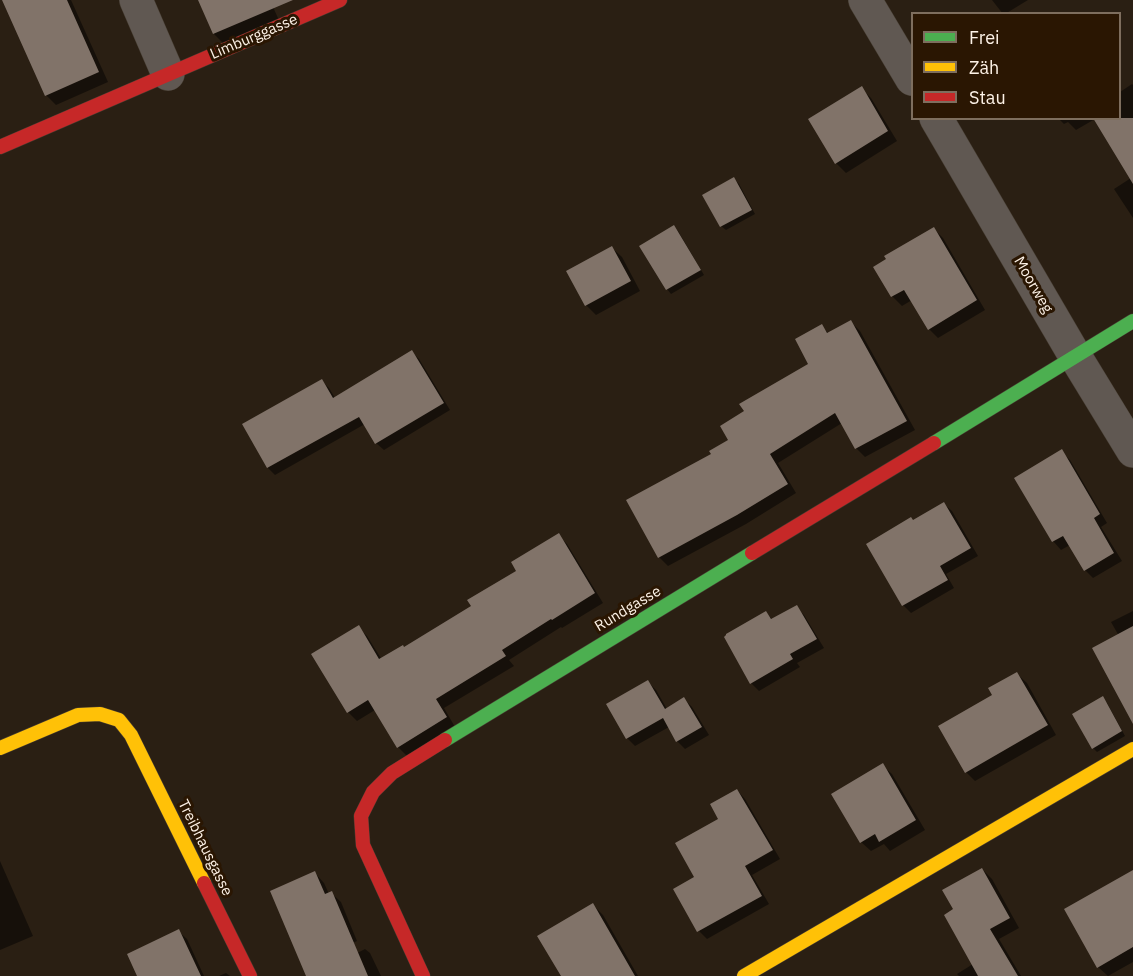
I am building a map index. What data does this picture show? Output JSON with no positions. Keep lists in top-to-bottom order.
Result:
{
  "streets": {
    "street": [
      "Limburggasse",
      "Moorweg",
      "Rundgasse",
      "Treibhausgasse"
    ]
  },
  "crossings": [
    ["Moorweg", "Rundgasse"]
  ],
  "legend": ["Frei", "Zäh", "Stau"]
}
